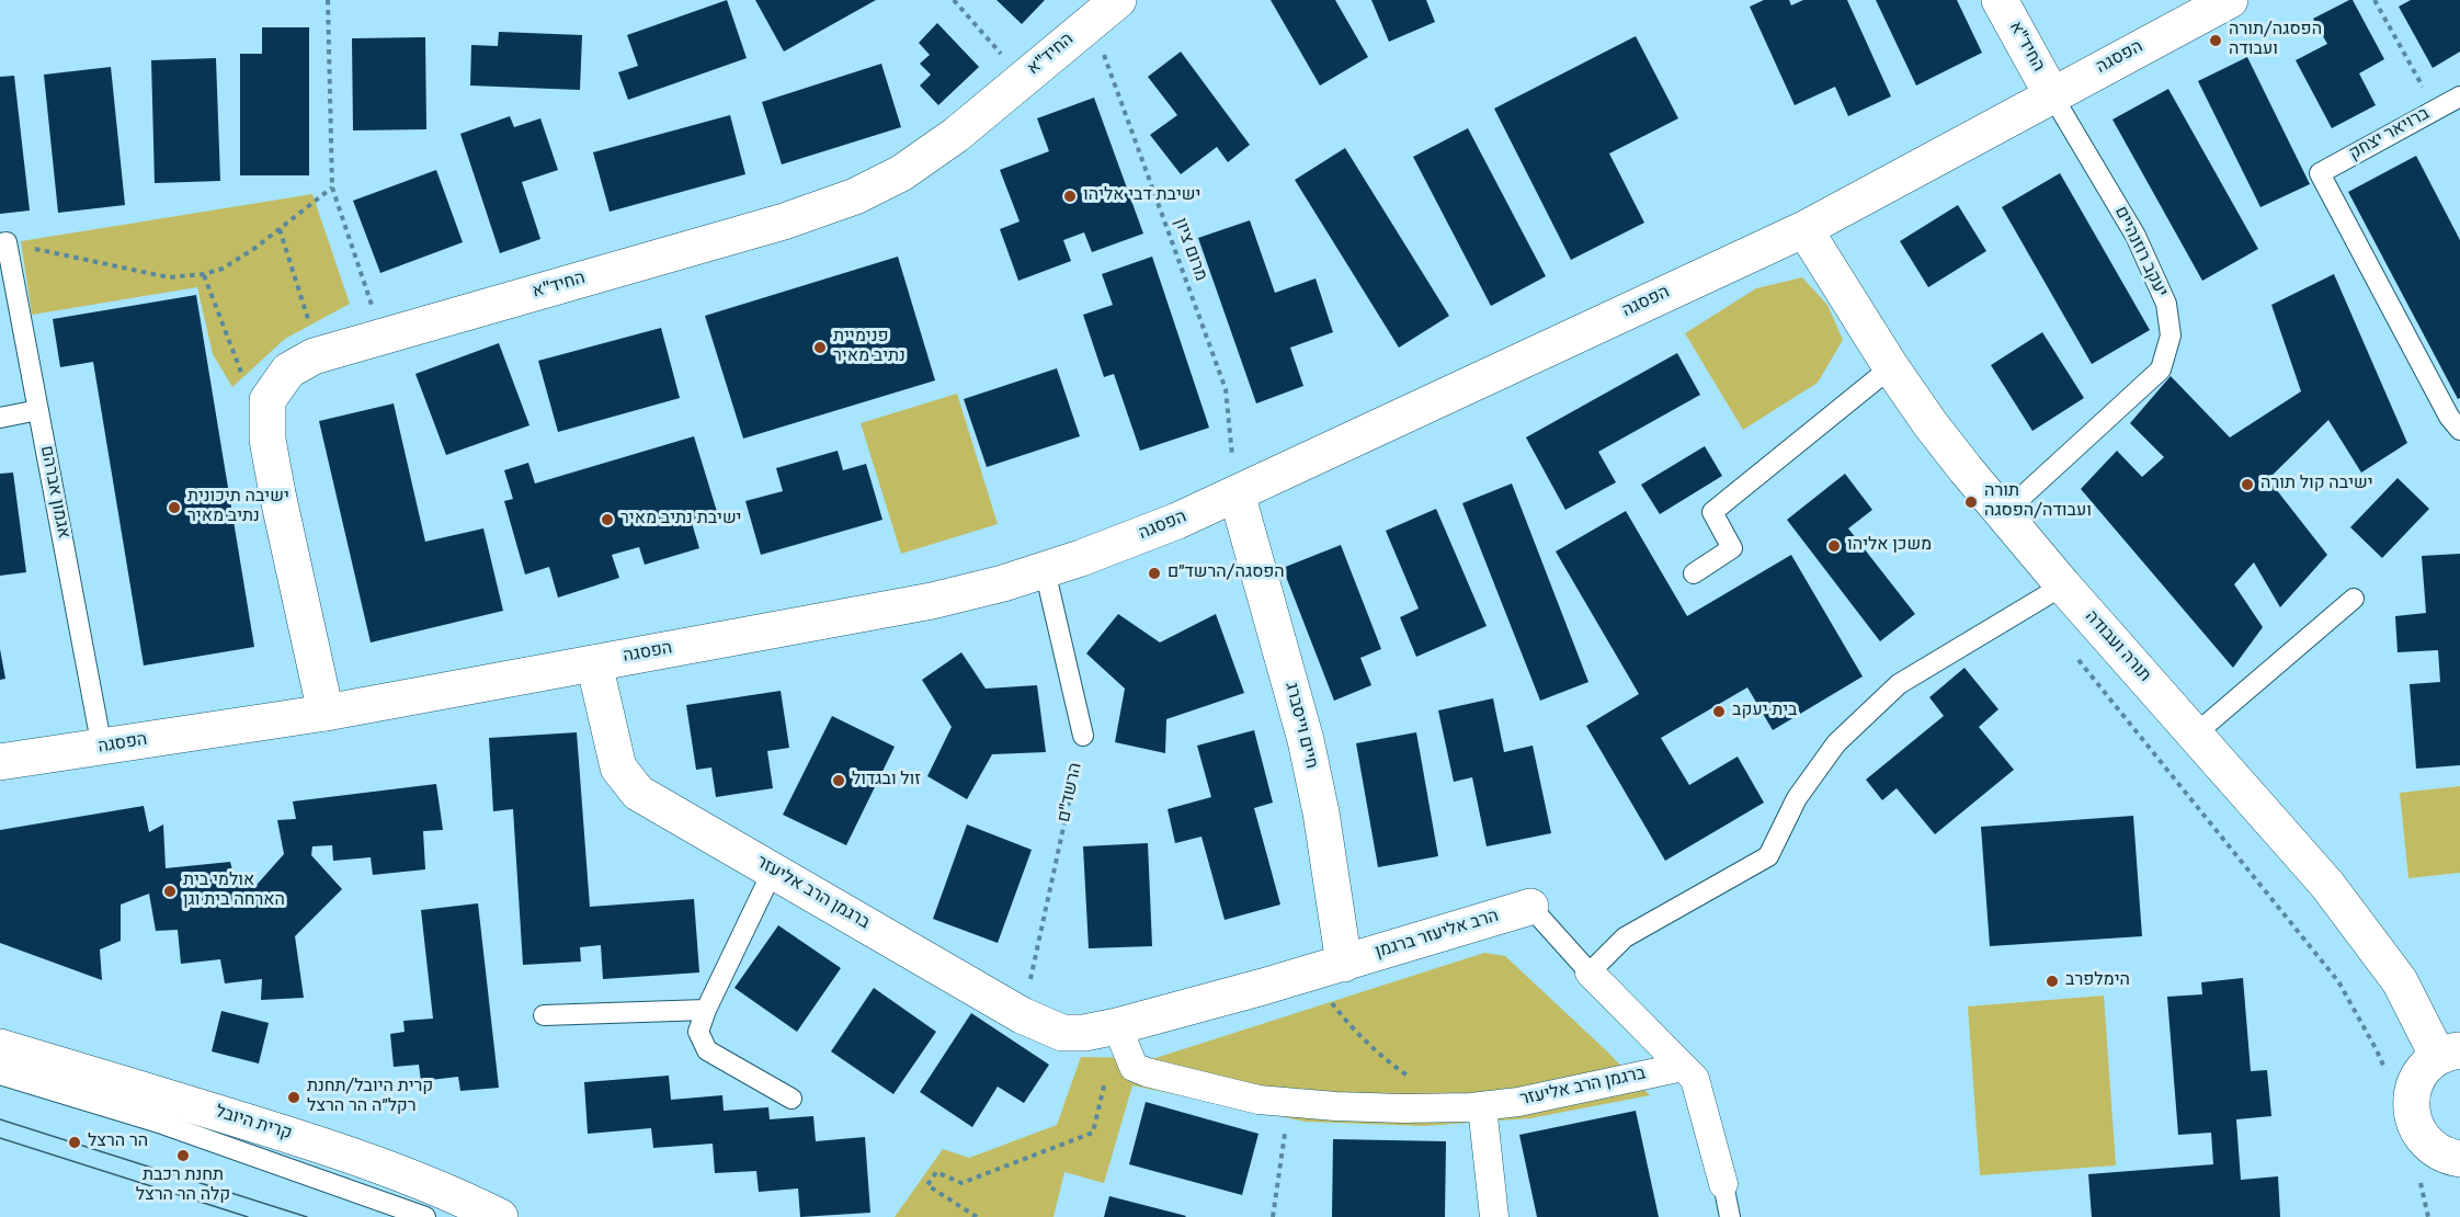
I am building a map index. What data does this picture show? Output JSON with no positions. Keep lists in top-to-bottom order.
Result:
{
  "streets": {
    "street": [
      "החיד\"א",
      "הפסגה",
      "תורה ועבודה",
      "חיים וייסברג",
      "ברגמן הרב אליעזר",
      "הרב אליעזר ברגמן",
      "קרית היובל"
    ],
    "lane": ["ברויאר יצחק", "יעקב רוזנהיים", "אגמון אברהם"],
    "path": ["מרום ציון", "הרשד\"ם"]
  },
  "crossings": [
    ["החיד\"א", "הפסגה"],
    ["החיד\"א", "מרום ציון"],
    ["החיד\"א", "יעקב רוזנהיים"],
    ["הפסגה", "מרום ציון"],
    ["הפסגה", "יעקב רוזנהיים"],
    ["הפסגה", "אגמון אברהם"],
    ["הפסגה", "תורה ועבודה"],
    ["הפסגה", "חיים וייסברג"],
    ["הפסגה", "ברגמן הרב אליעזר"],
    ["מרום ציון", "חיים וייסברג"],
    ["יעקב רוזנהיים", "תורה ועבודה"],
    ["חיים וייסברג", "ברגמן הרב אליעזר"],
    ["חיים וייסברג", "הרב אליעזר ברגמן"],
    ["הרשד\"ם", "ברגמן הרב אליעזר"],
    ["ברגמן הרב אליעזר", "הרב אליעזר ברגמן"]
  ],
  "places": [
    "הפסגה/תורה ועבודה",
    "ישיבת דבי אליהו",
    "פנימיית נתיב מאיר",
    "ישיבה קול תורה",
    "תורה ועבודה/הפסגה",
    "ישיבה תיכונית נתיב מאיר",
    "ישיבת נתיב מאיר",
    "משכן אליהו",
    "הפסגה/הרשד״ם",
    "בית יעקב",
    "זול ובגדול",
    "אולמי בית הארחה בית וגן",
    "הימלפרב",
    "קרית היובל/תחנת רקל״ה הר הרצל",
    "הר הרצל",
    "תחנת רכבת קלה הר הרצל"
  ]
}
